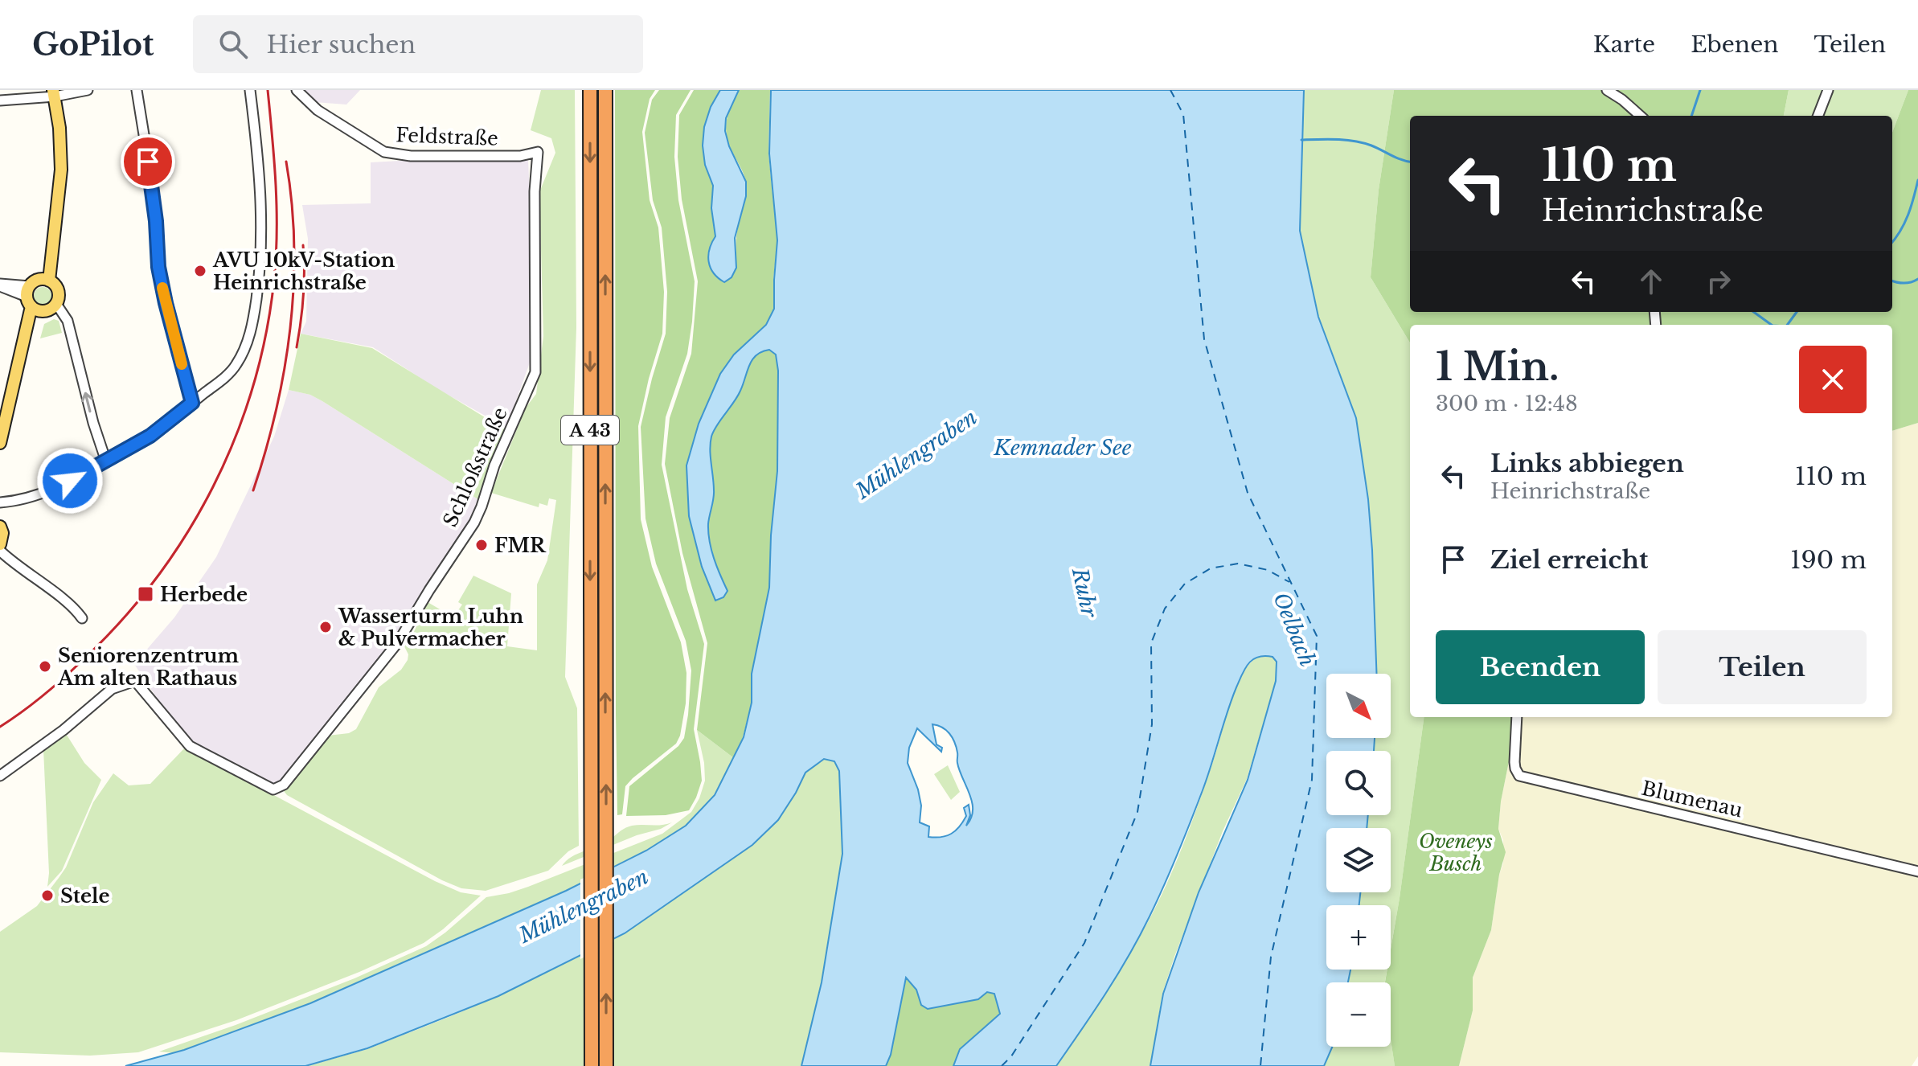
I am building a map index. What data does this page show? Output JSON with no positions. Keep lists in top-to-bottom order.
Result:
{
  "streets": {
    "highway": ["A 43"],
    "street": ["Feldstraße", "Schloßstraße", "Blumenau"]
  },
  "crossings": [
    ["Feldstraße", "Schloßstraße"]
  ],
  "water": [
    "Kemnader See",
    "Mühlengraben",
    "Ruhr",
    "Oelbach"
  ],
  "parks": ["Oveneys Busch"],
  "places": {
    "other": [
      "AVU 10kV-Station Heinrichstraße",
      "FMR",
      "Wasserturm Luhn & Pulvermacher",
      "Seniorenzentrum Am alten Rathaus",
      "Stele"
    ],
    "transit": ["Herbede"]
  },
  "north": "bottom right",
  "page": {
    "header": "GoPilot",
    "search": "Hier suchen",
    "nav": ["Karte", "Ebenen", "Teilen"],
    "turn": ["110 m", "Heinrichstraße"],
    "heading": ["1 Min.", "300 m · 12:48"],
    "list": [
      {
        "name": "Links abbiegen",
        "note": "Heinrichstraße",
        "value": "110 m"
      },
      {
        "name": "Ziel erreicht",
        "value": "190 m"
      }
    ],
    "buttons": ["Beenden", "Teilen"],
    "map_buttons": ["+", "−"]
  }
}
